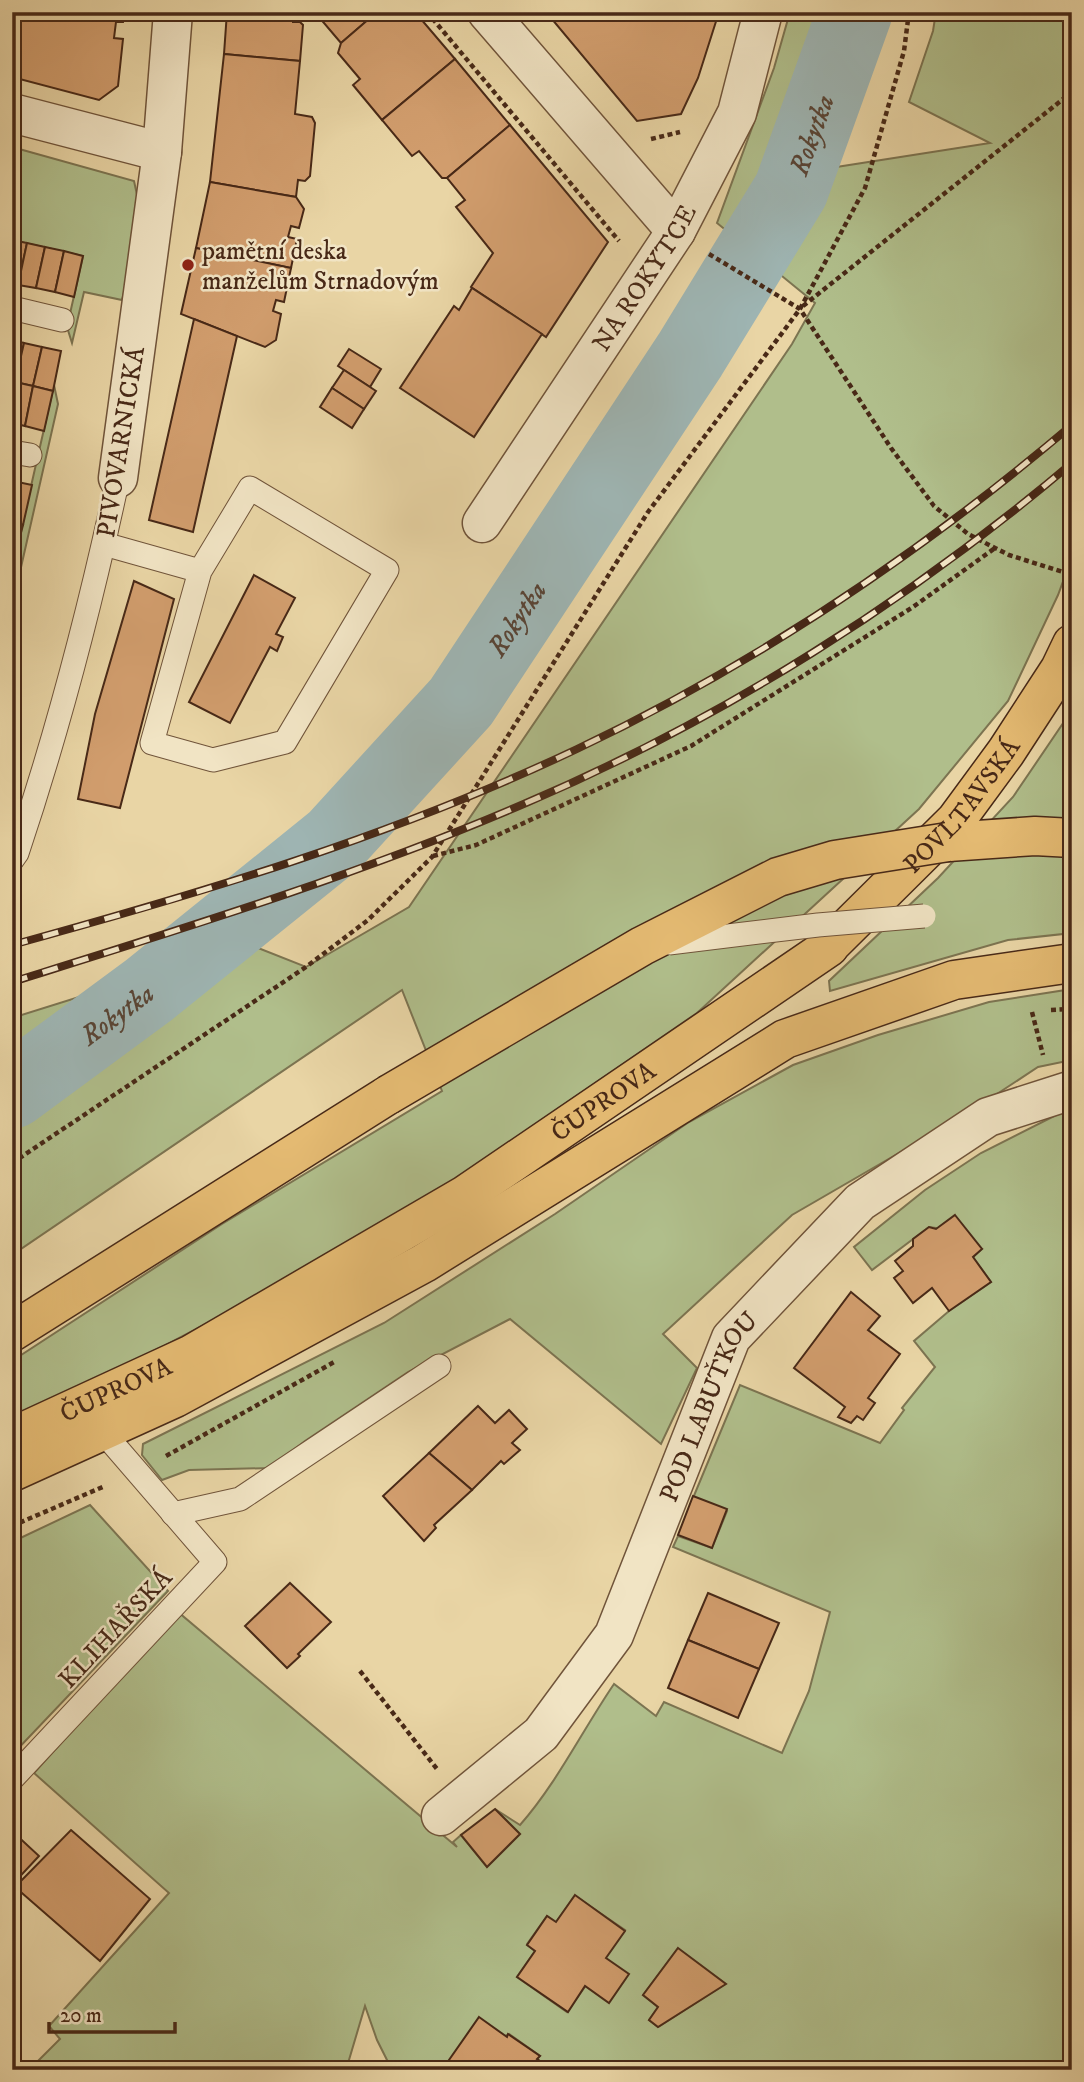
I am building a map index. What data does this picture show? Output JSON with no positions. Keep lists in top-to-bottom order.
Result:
{
  "streets": {
    "main road": ["POVLTAVSKÁ", "ČUPROVA"],
    "street": ["NA ROKYTCE", "PIVOVARNICKÁ", "POD LABUŤKOU"],
    "lane": ["KLIHAŘSKÁ"]
  },
  "crossings": [
    ["POVLTAVSKÁ", "ČUPROVA"],
    ["ČUPROVA", "KLIHAŘSKÁ"]
  ],
  "water": ["Rokytka"],
  "places": ["pamětní deska manželům Strnadovým"],
  "scale_bar": "20 m"
}
